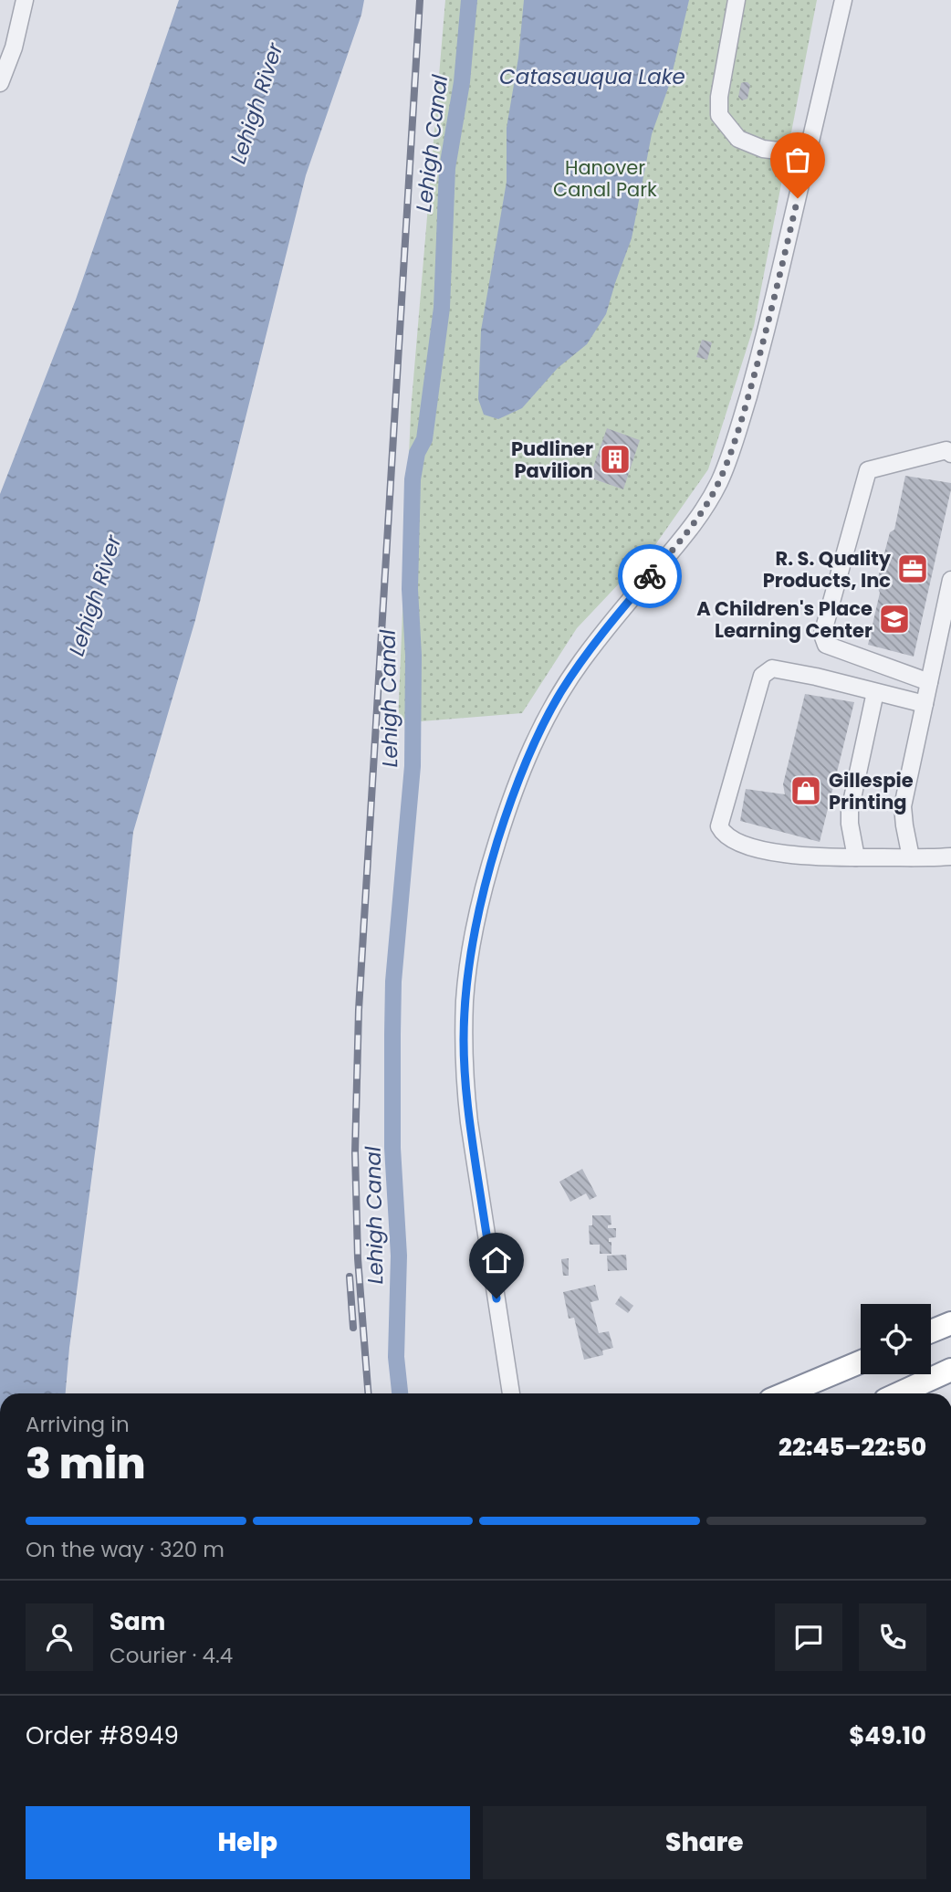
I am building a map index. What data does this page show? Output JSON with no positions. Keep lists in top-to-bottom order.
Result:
{
  "water": ["Catasauqua Lake", "Lehigh River", "Lehigh Canal"],
  "parks": ["Hanover Canal Park"],
  "places": {
    "building": ["Pudliner Pavilion"],
    "office": ["R. S. Quality Products, Inc"],
    "school or university": ["A Children's Place Learning Center"],
    "shop": ["Gillespie Printing"]
  },
  "page": {
    "heading": ["3 min", "Arriving in", "22:45–22:50"],
    "panel": [
      "Sam",
      "Courier · 4.4",
      "Order #8949",
      "$49.10"
    ],
    "bar": "On the way · 320 m",
    "buttons": ["Help", "Share"]
  }
}
